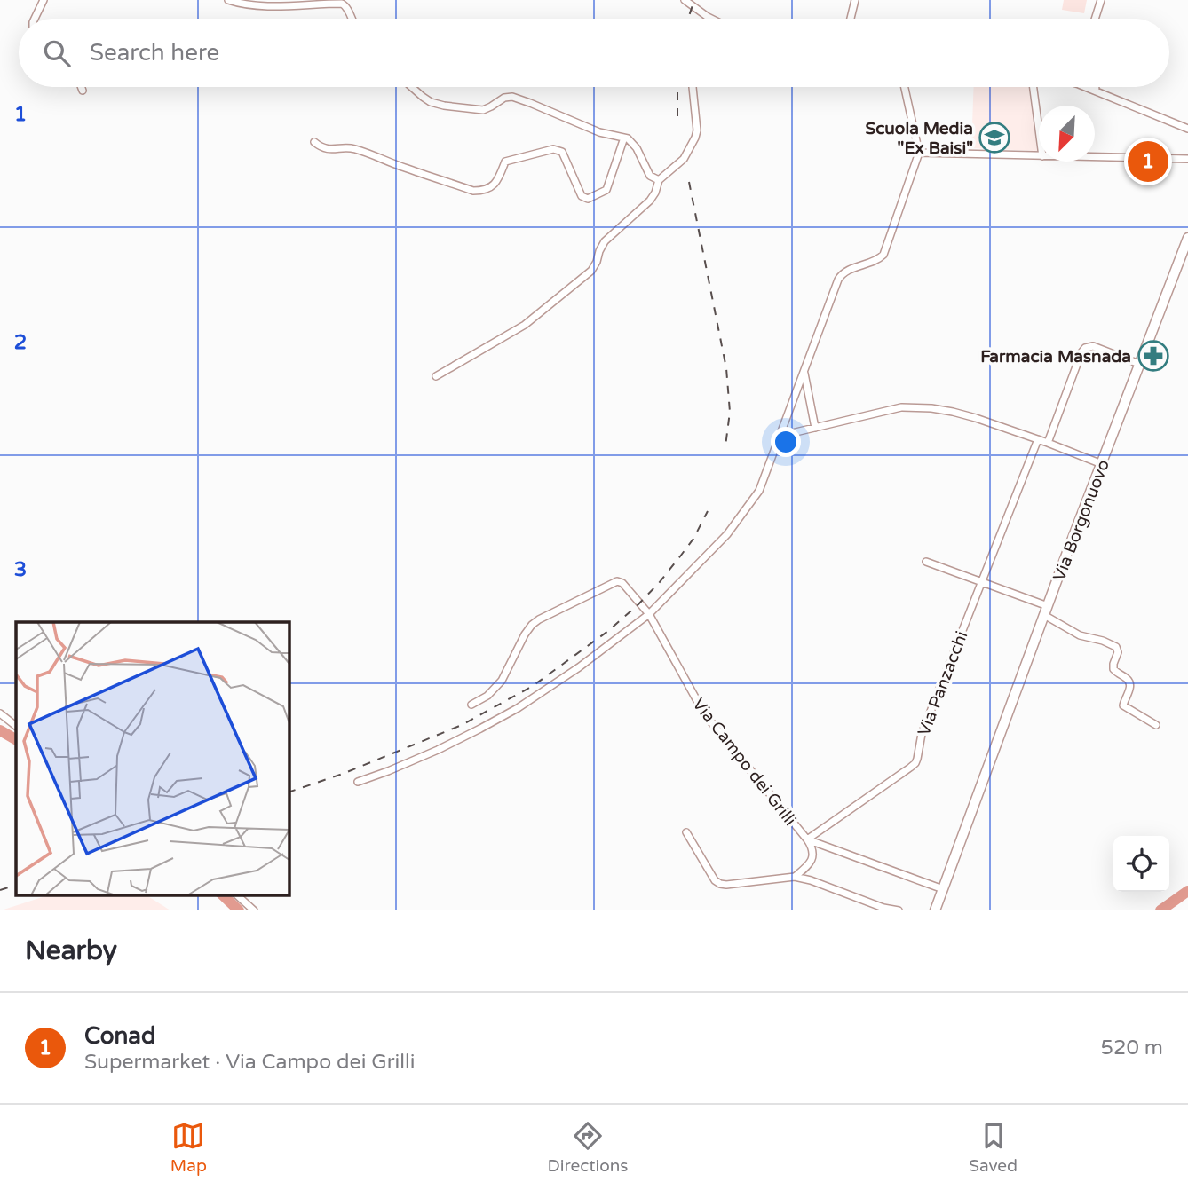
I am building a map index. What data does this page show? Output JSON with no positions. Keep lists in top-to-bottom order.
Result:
{
  "streets": {
    "main road": ["Via Borgonuovo"],
    "street": ["Via Panzacchi", "Via Campo dei Grilli"]
  },
  "crossings": [
    ["Via Borgonuovo", "Via Campo dei Grilli"],
    ["Via Panzacchi", "Via Campo dei Grilli"]
  ],
  "places": {
    "school or university": ["Scuola Media \"Ex Baisi\""],
    "pharmacy": ["Farmacia Masnada"]
  },
  "north": "bottom left",
  "page": {
    "search": "Search here",
    "pins": "1",
    "heading": "Nearby",
    "list": [
      {
        "mark": "1",
        "name": "Conad",
        "note": "Supermarket · Via Campo dei Grilli",
        "value": "520 m"
      }
    ],
    "nav": ["Map", "Directions", "Saved"]
  },
  "grid": {
    "rows": ["1", "2", "3"]
  }
}
